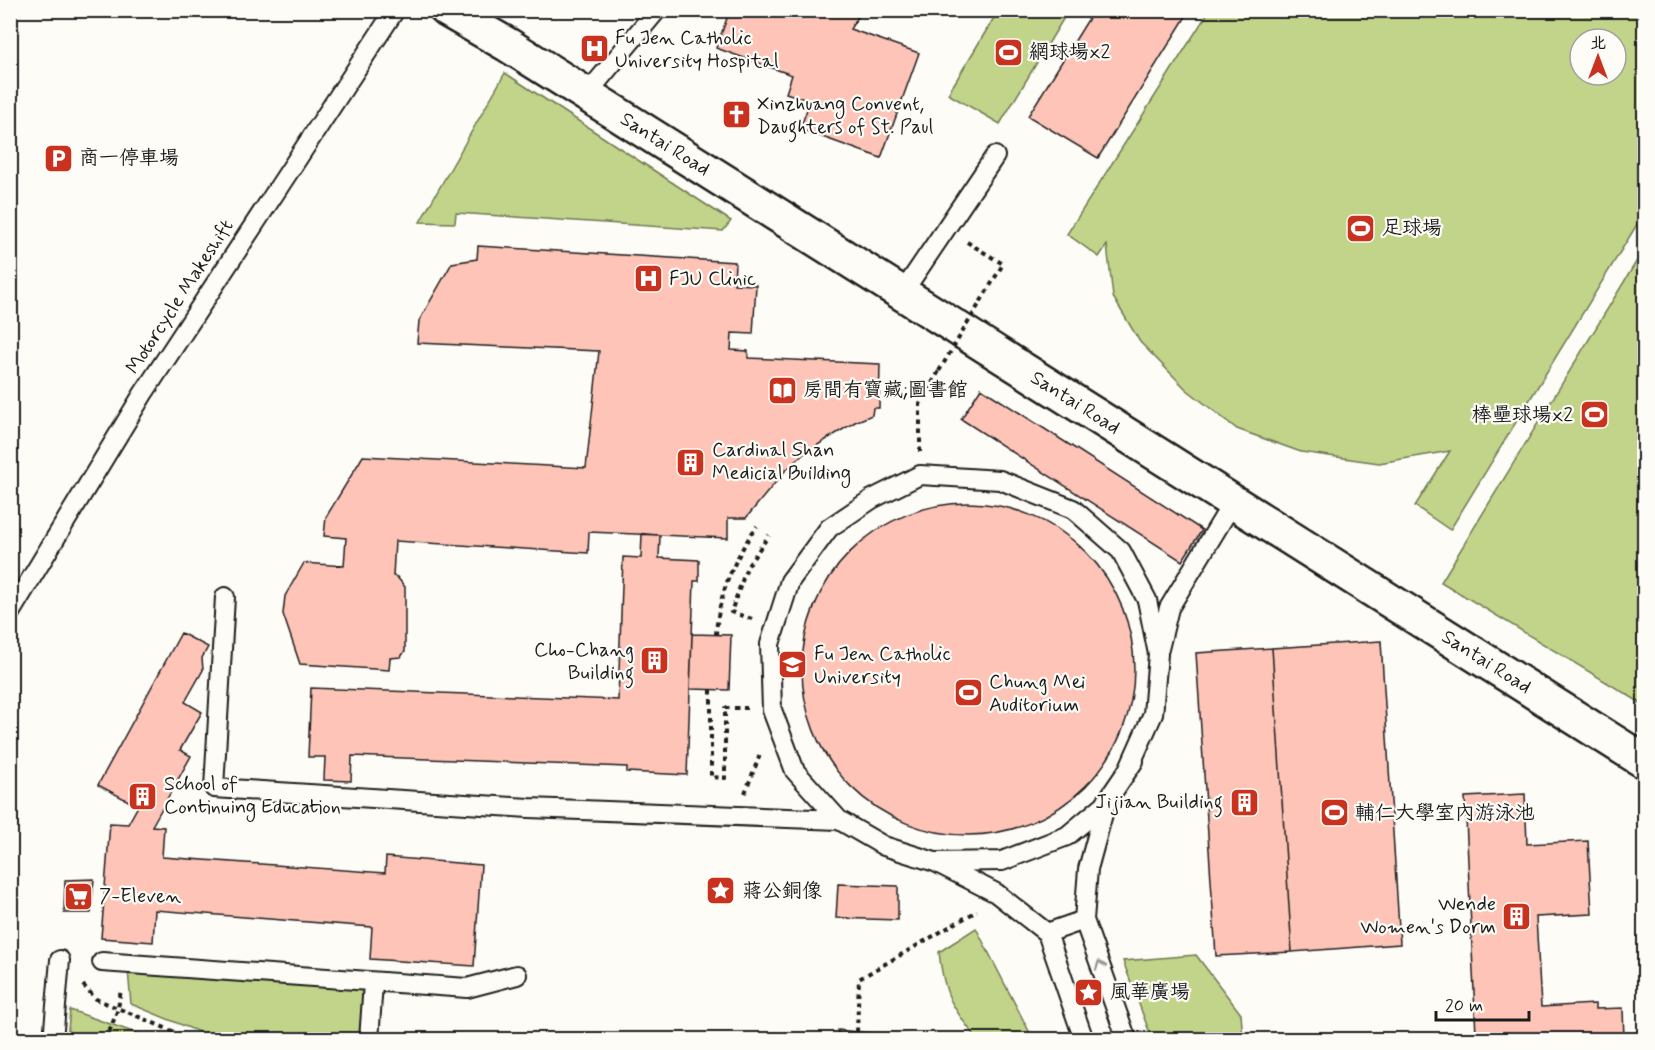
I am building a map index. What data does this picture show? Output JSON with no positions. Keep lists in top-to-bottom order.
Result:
{
  "streets": {
    "street": ["Santai Road"],
    "lane": ["Motorcycle Makeshift"]
  },
  "places": {
    "hospital": ["Fu Jen Catholic University Hospital", "FJU Clinic"],
    "sports": [
      "網球場x2",
      "足球場",
      "棒壘球場x2",
      "Chung Mei Auditorium",
      "輔仁大學室內游泳池"
    ],
    "church": ["Xinzhuang Convent, Daughters of St. Paul"],
    "parking": ["商一停車場"],
    "library": ["房間有寶藏;圖書館"],
    "building": [
      "Cardinal Shan Medicial Building",
      "Cho-Chang Building",
      "School of Continuing Education",
      "Jijian Building",
      "Wende Women's Dorm"
    ],
    "school or university": ["Fu Jen Catholic University"],
    "place": ["蔣公銅像", "風華廣場"],
    "supermarket": ["7-Eleven"]
  },
  "scale_bar": "20 m",
  "north": "top"
}
